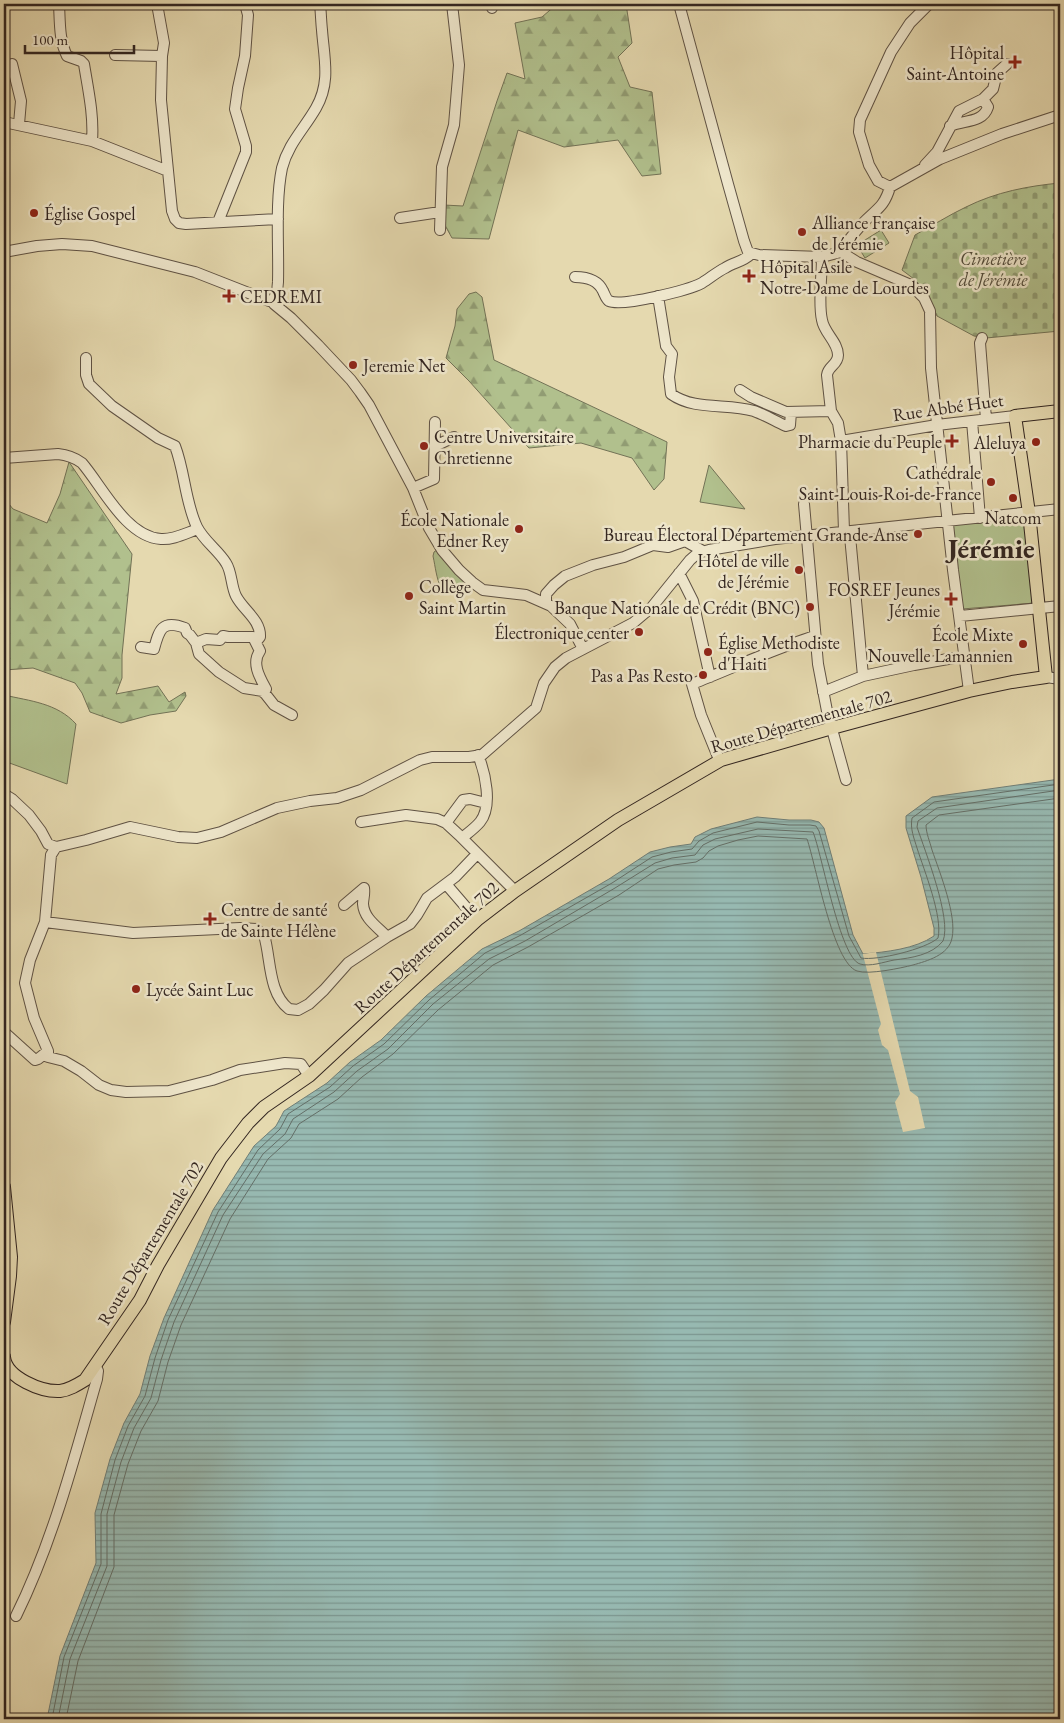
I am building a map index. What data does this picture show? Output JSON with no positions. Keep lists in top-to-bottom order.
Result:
{
  "streets": {
    "main road": ["Rue Abbé Huet", "Route Départementale 702"]
  },
  "districts": ["Jérémie"],
  "parks": ["Cimetière de Jérémie"],
  "places": {
    "health": [
      "Hôpital Saint-Antoine",
      "Hôpital Asile Notre-Dame de Lourdes",
      "CEDREMI",
      "Pharmacie du Peuple",
      "FOSREF Jeunes Jérémie",
      "Centre de santé de Sainte Hélène"
    ],
    "other": [
      "Église Gospel",
      "Alliance Française de Jérémie",
      "Jeremie Net",
      "Aleluya",
      "Centre Universitaire Chretienne",
      "Cathédrale Saint-Louis-Roi-de-France",
      "Natcom",
      "École Nationale Edner Rey",
      "Bureau Électoral Département Grande-Anse",
      "Hôtel de ville de Jérémie",
      "Collège Saint Martin",
      "Banque Nationale de Crédit (BNC)",
      "Électronique center",
      "École Mixte Nouvelle Lamannien",
      "Église Methodiste d'Haiti",
      "Pas a Pas Resto",
      "Lycée Saint Luc"
    ]
  },
  "scale_bar": "100 m"
}
